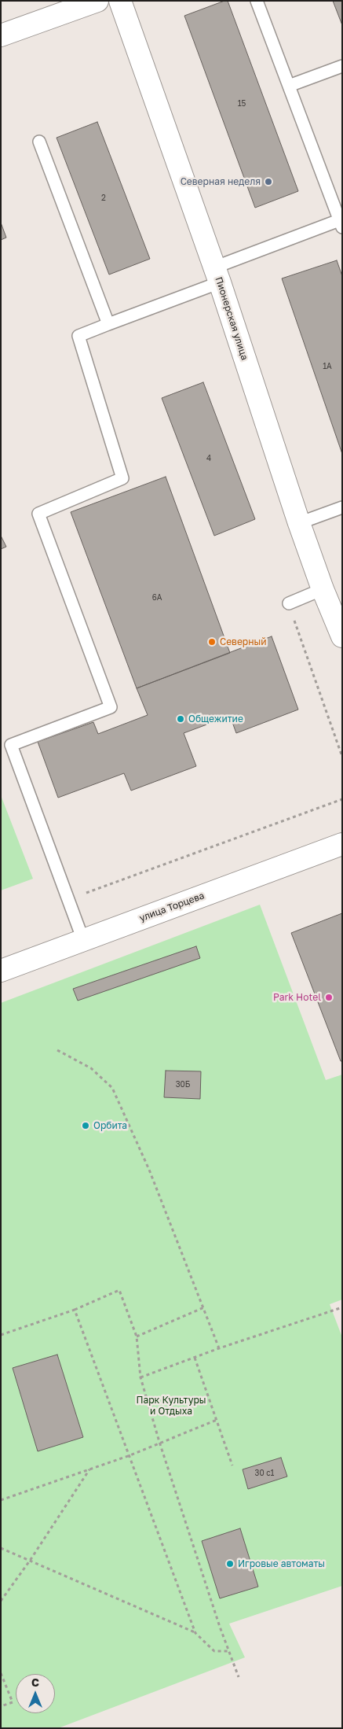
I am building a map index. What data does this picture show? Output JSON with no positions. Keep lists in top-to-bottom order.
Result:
{
  "streets": {
    "street": ["Пионерская улица", "улица Торцева"]
  },
  "parks": ["Парк Культуры и Отдыха"],
  "places": [
    "Северная неделя",
    "Северный",
    "Общежитие",
    "Park Hotel",
    "Орбита",
    "Игровые автоматы"
  ],
  "house_numbers": [
    "15",
    "2",
    "1А",
    "4",
    "6А",
    "30Б",
    "30 с1"
  ],
  "north": "top"
}
